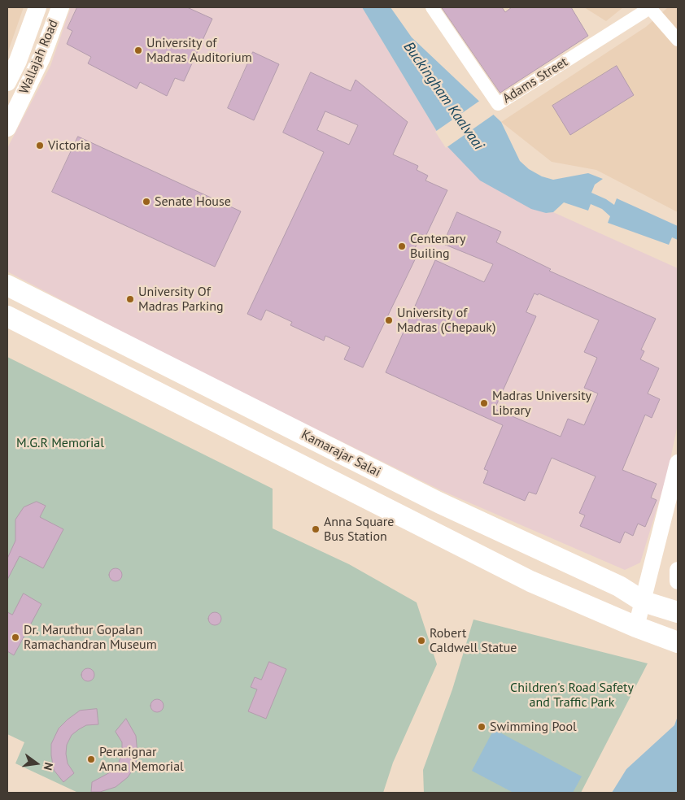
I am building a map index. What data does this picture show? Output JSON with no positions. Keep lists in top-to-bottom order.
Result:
{
  "streets": {
    "main road": ["Wallajah Road", "Kamarajar Salai"],
    "street": ["Adams Street"]
  },
  "water": ["Buckingham Kaalvaai"],
  "parks": ["M.G.R Memorial", "Children's Road Safety and Traffic Park"],
  "places": [
    "University of Madras Auditorium",
    "Victoria",
    "Senate House",
    "Centenary Builing",
    "University Of Madras Parking",
    "University of Madras (Chepauk)",
    "Madras University Library",
    "Anna Square Bus Station",
    "Dr. Maruthur Gopalan Ramachandran Museum",
    "Robert Caldwell Statue",
    "Swimming Pool",
    "Perarignar Anna Memorial"
  ],
  "north": "right"
}
